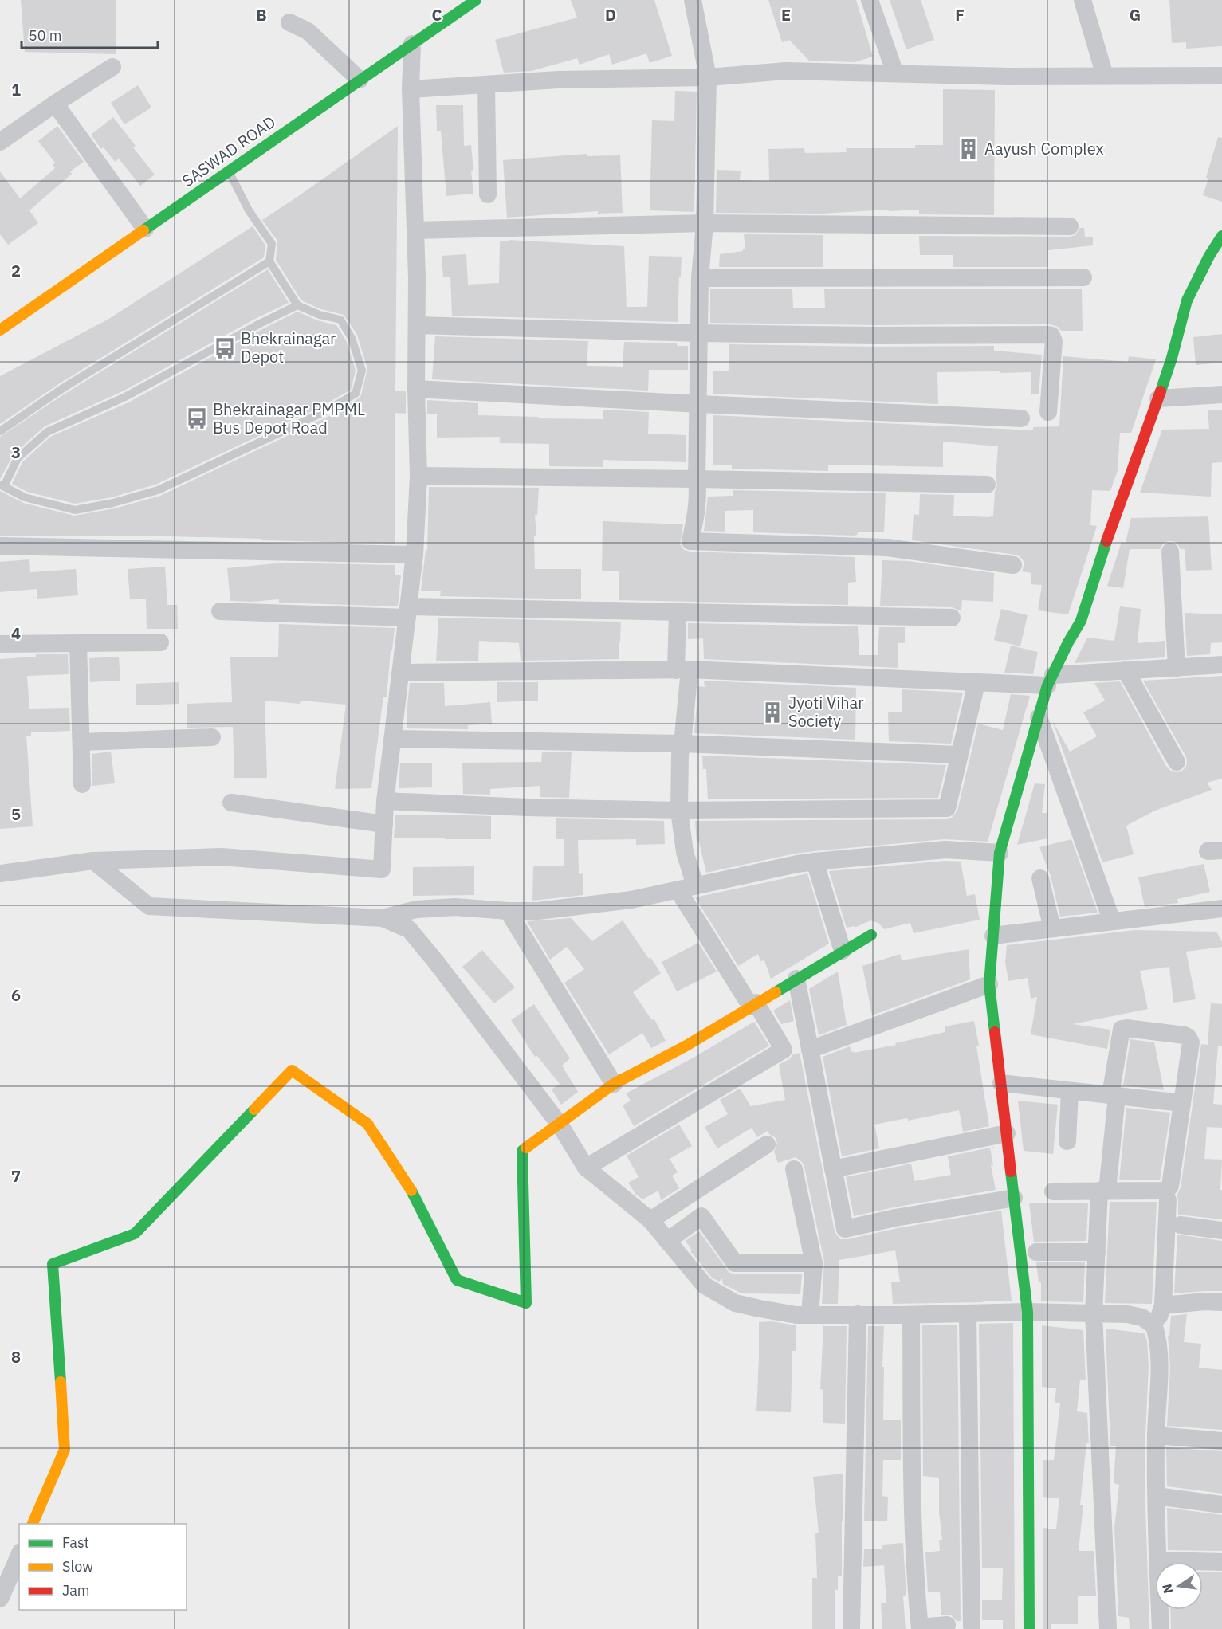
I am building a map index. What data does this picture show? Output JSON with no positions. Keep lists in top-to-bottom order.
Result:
{
  "streets": {
    "main road": ["SASWAD ROAD"]
  },
  "places": {
    "building": ["Aayush Complex", "Jyoti Vihar Society"],
    "bus stop": ["Bhekrainagar Depot", "Bhekrainagar PMPML Bus Depot Road"]
  },
  "legend": ["Fast", "Slow", "Jam"],
  "scale_bar": "50 m",
  "north": "left",
  "grid": {
    "columns": [
      "B",
      "C",
      "D",
      "E",
      "F",
      "G"
    ],
    "rows": [
      "1",
      "2",
      "3",
      "4",
      "5",
      "6",
      "7",
      "8"
    ]
  }
}
